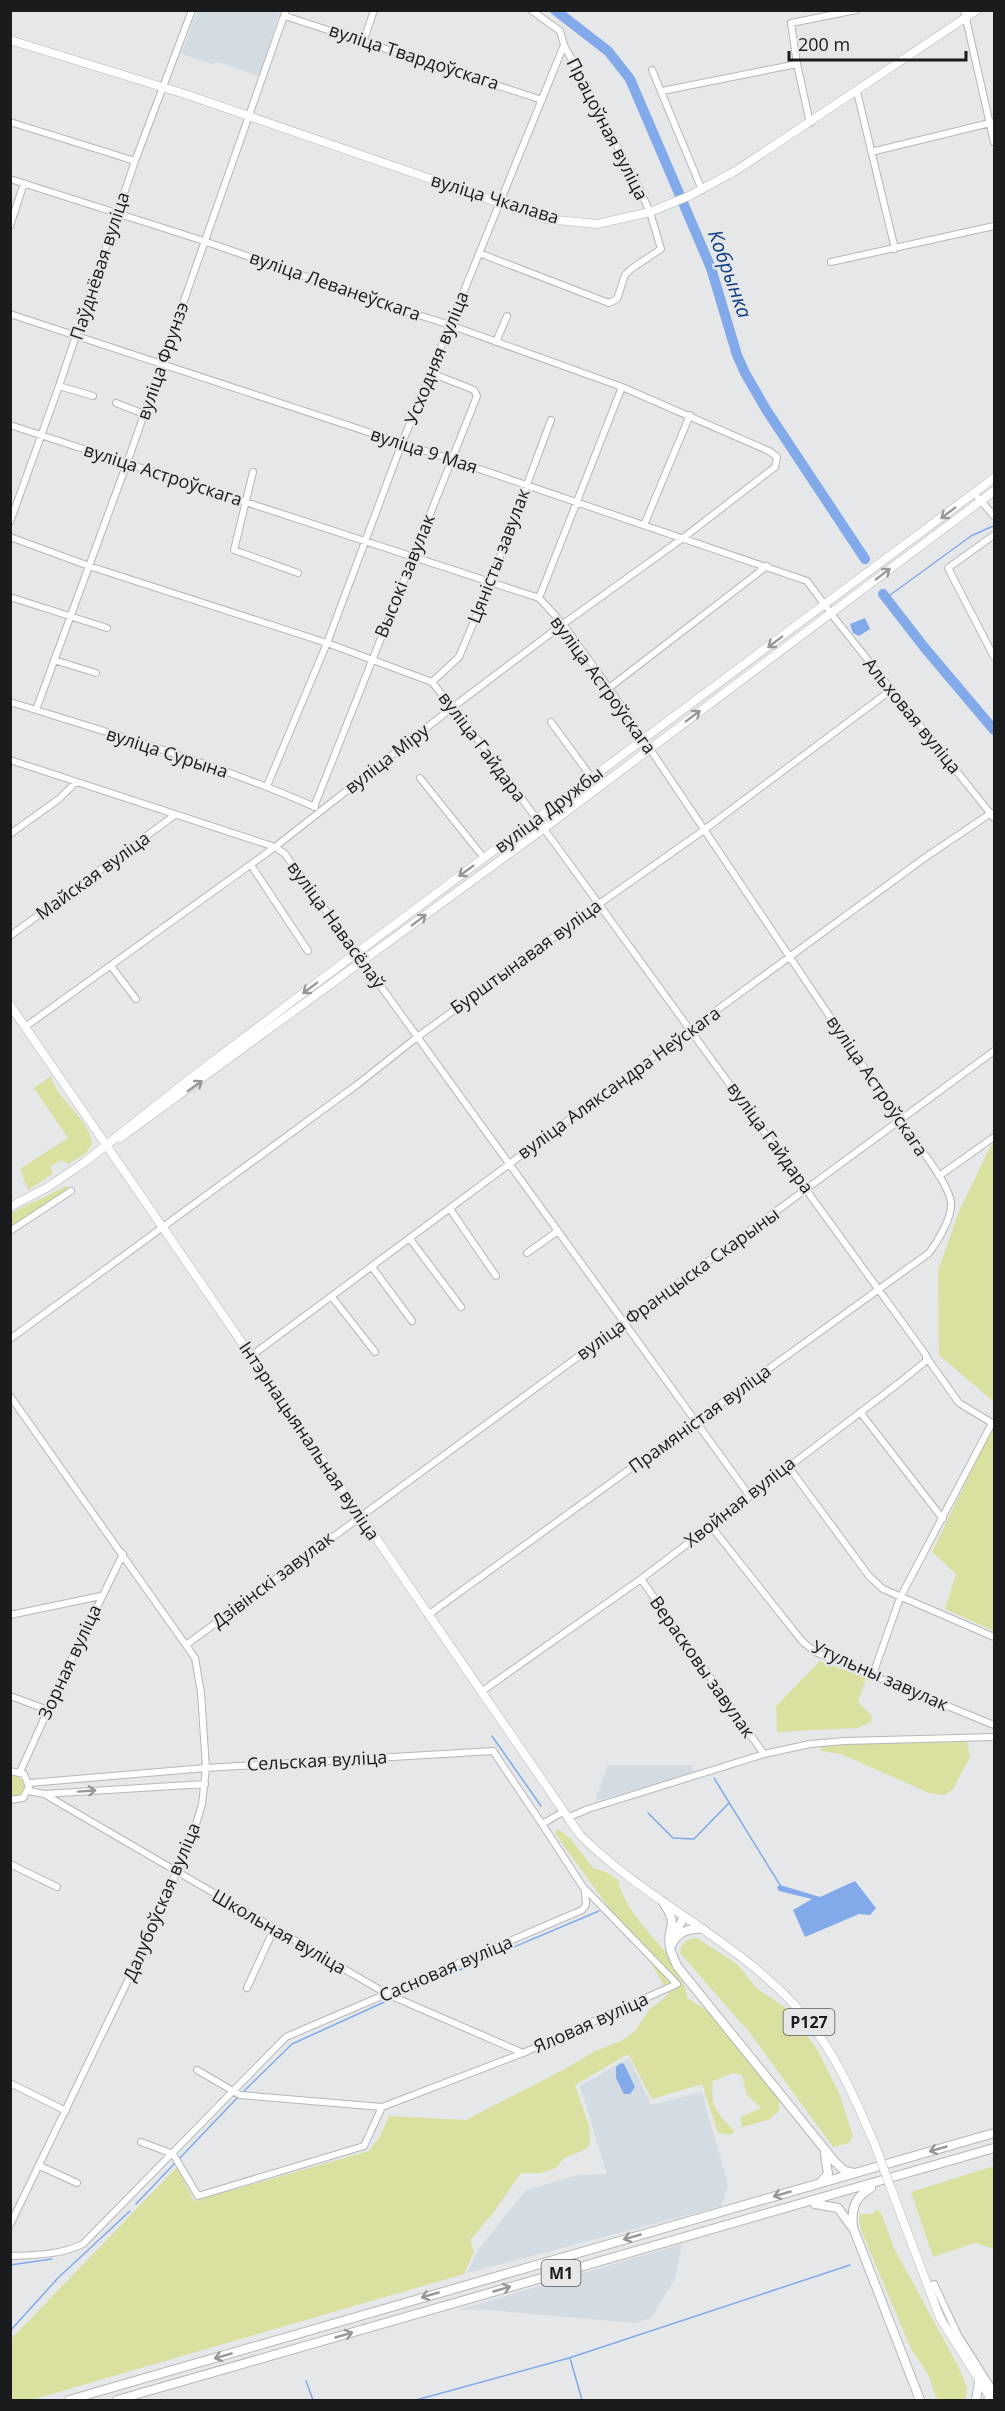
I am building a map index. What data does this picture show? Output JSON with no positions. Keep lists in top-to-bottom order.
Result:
{
  "streets": {
    "highway": ["М1"],
    "main road": [
      "вуліца Чкалава",
      "вуліца Дружбы",
      "Інтэрнацыянальная вуліца",
      "Р127"
    ],
    "street": [
      "вуліца Твардоўскага",
      "Працоўная вуліца",
      "Паўднёвая вуліца",
      "вуліца Леванеўскага",
      "Усходняя вуліца",
      "вуліца Фрунзэ",
      "вуліца 9 Мая",
      "вуліца Астроўскага",
      "Цяністы завулак",
      "Высокі завулак",
      "Альховая вуліца",
      "вуліца Гайдара",
      "вуліца Сурына",
      "вуліца Міру",
      "Майская вуліца",
      "вуліца Навасёлаў",
      "Бурштынавая вуліца",
      "вуліца Аляксандра Неўскага",
      "вуліца Францыска Скарыны",
      "Прамяністая вуліца",
      "Хвойная вуліца",
      "Дзівінскі завулак",
      "Зорная вуліца",
      "Верасковы завулак",
      "Утульны завулак",
      "Сельская вуліца",
      "Далубоўская вуліца",
      "Школьная вуліца",
      "Сасновая вуліца",
      "Яловая вуліца"
    ]
  },
  "crossings": [
    ["вуліца Твардоўскага", "Усходняя вуліца"],
    ["вуліца Твардоўскага", "вуліца Фрунзэ"],
    ["Працоўная вуліца", "вуліца Чкалава"],
    ["Працоўная вуліца", "Усходняя вуліца"],
    ["вуліца Чкалава", "Паўднёвая вуліца"],
    ["вуліца Чкалава", "Усходняя вуліца"],
    ["вуліца Чкалава", "вуліца Фрунзэ"],
    ["Паўднёвая вуліца", "вуліца Леванеўскага"],
    ["Паўднёвая вуліца", "вуліца 9 Мая"],
    ["Паўднёвая вуліца", "вуліца Астроўскага"],
    ["вуліца Леванеўскага", "Усходняя вуліца"],
    ["вуліца Леванеўскага", "вуліца Фрунзэ"],
    ["вуліца Леванеўскага", "вуліца Міру"],
    ["Усходняя вуліца", "вуліца 9 Мая"],
    ["Усходняя вуліца", "вуліца Астроўскага"],
    ["Усходняя вуліца", "Высокі завулак"],
    ["Усходняя вуліца", "вуліца Гайдара"],
    ["Усходняя вуліца", "вуліца Сурына"],
    ["вуліца Фрунзэ", "вуліца 9 Мая"],
    ["вуліца Фрунзэ", "вуліца Астроўскага"],
    ["вуліца Фрунзэ", "вуліца Гайдара"],
    ["вуліца Фрунзэ", "вуліца Сурына"],
    ["вуліца 9 Мая", "Цяністы завулак"],
    ["вуліца 9 Мая", "Высокі завулак"],
    ["вуліца 9 Мая", "вуліца Міру"],
    ["вуліца 9 Мая", "вуліца Дружбы"],
    ["вуліца Астроўскага", "Цяністы завулак"],
    ["вуліца Астроўскага", "Высокі завулак"],
    ["вуліца Астроўскага", "вуліца Міру"],
    ["вуліца Астроўскага", "вуліца Дружбы"],
    ["вуліца Астроўскага", "Бурштынавая вуліца"],
    ["вуліца Астроўскага", "вуліца Аляксандра Неўскага"],
    ["вуліца Астроўскага", "вуліца Францыска Скарыны"],
    ["вуліца Астроўскага", "Прамяністая вуліца"],
    ["Цяністы завулак", "вуліца Гайдара"],
    ["Высокі завулак", "вуліца Гайдара"],
    ["Высокі завулак", "вуліца Сурына"],
    ["Альховая вуліца", "вуліца Дружбы"],
    ["Альховая вуліца", "Бурштынавая вуліца"],
    ["Альховая вуліца", "вуліца Аляксандра Неўскага"],
    ["вуліца Гайдара", "вуліца Міру"],
    ["вуліца Гайдара", "вуліца Дружбы"],
    ["вуліца Гайдара", "Бурштынавая вуліца"],
    ["вуліца Гайдара", "вуліца Аляксандра Неўскага"],
    ["вуліца Гайдара", "вуліца Францыска Скарыны"],
    ["вуліца Гайдара", "Прамяністая вуліца"],
    ["вуліца Сурына", "вуліца Міру"],
    ["вуліца Міру", "вуліца Навасёлаў"],
    ["вуліца Міру", "Інтэрнацыянальная вуліца"],
    ["вуліца Дружбы", "вуліца Навасёлаў"],
    ["вуліца Дружбы", "Інтэрнацыянальная вуліца"],
    ["Майская вуліца", "вуліца Навасёлаў"],
    ["вуліца Навасёлаў", "Бурштынавая вуліца"],
    ["вуліца Навасёлаў", "вуліца Аляксандра Неўскага"],
    ["вуліца Навасёлаў", "вуліца Францыска Скарыны"],
    ["вуліца Навасёлаў", "Прамяністая вуліца"],
    ["вуліца Навасёлаў", "Хвойная вуліца"],
    ["Бурштынавая вуліца", "Інтэрнацыянальная вуліца"],
    ["вуліца Аляксандра Неўскага", "Інтэрнацыянальная вуліца"],
    ["вуліца Францыска Скарыны", "Інтэрнацыянальная вуліца"],
    ["вуліца Францыска Скарыны", "Дзівінскі завулак"],
    ["Прамяністая вуліца", "Інтэрнацыянальная вуліца"],
    ["Інтэрнацыянальная вуліца", "Хвойная вуліца"],
    ["Інтэрнацыянальная вуліца", "Дзівінскі завулак"],
    ["Інтэрнацыянальная вуліца", "Р127"],
    ["Хвойная вуліца", "Верасковы завулак"],
    ["Хвойная вуліца", "Утульны завулак"],
    ["Дзівінскі завулак", "Далубоўская вуліца"],
    ["Зорная вуліца", "Далубоўская вуліца"],
    ["Сельская вуліца", "Далубоўская вуліца"],
    ["Далубоўская вуліца", "Школьная вуліца"],
    ["Школьная вуліца", "Сасновая вуліца"],
    ["Школьная вуліца", "Яловая вуліца"],
    ["Сасновая вуліца", "Яловая вуліца"]
  ],
  "water": ["Кобрынка"],
  "scale_bar": "200 m"
}
